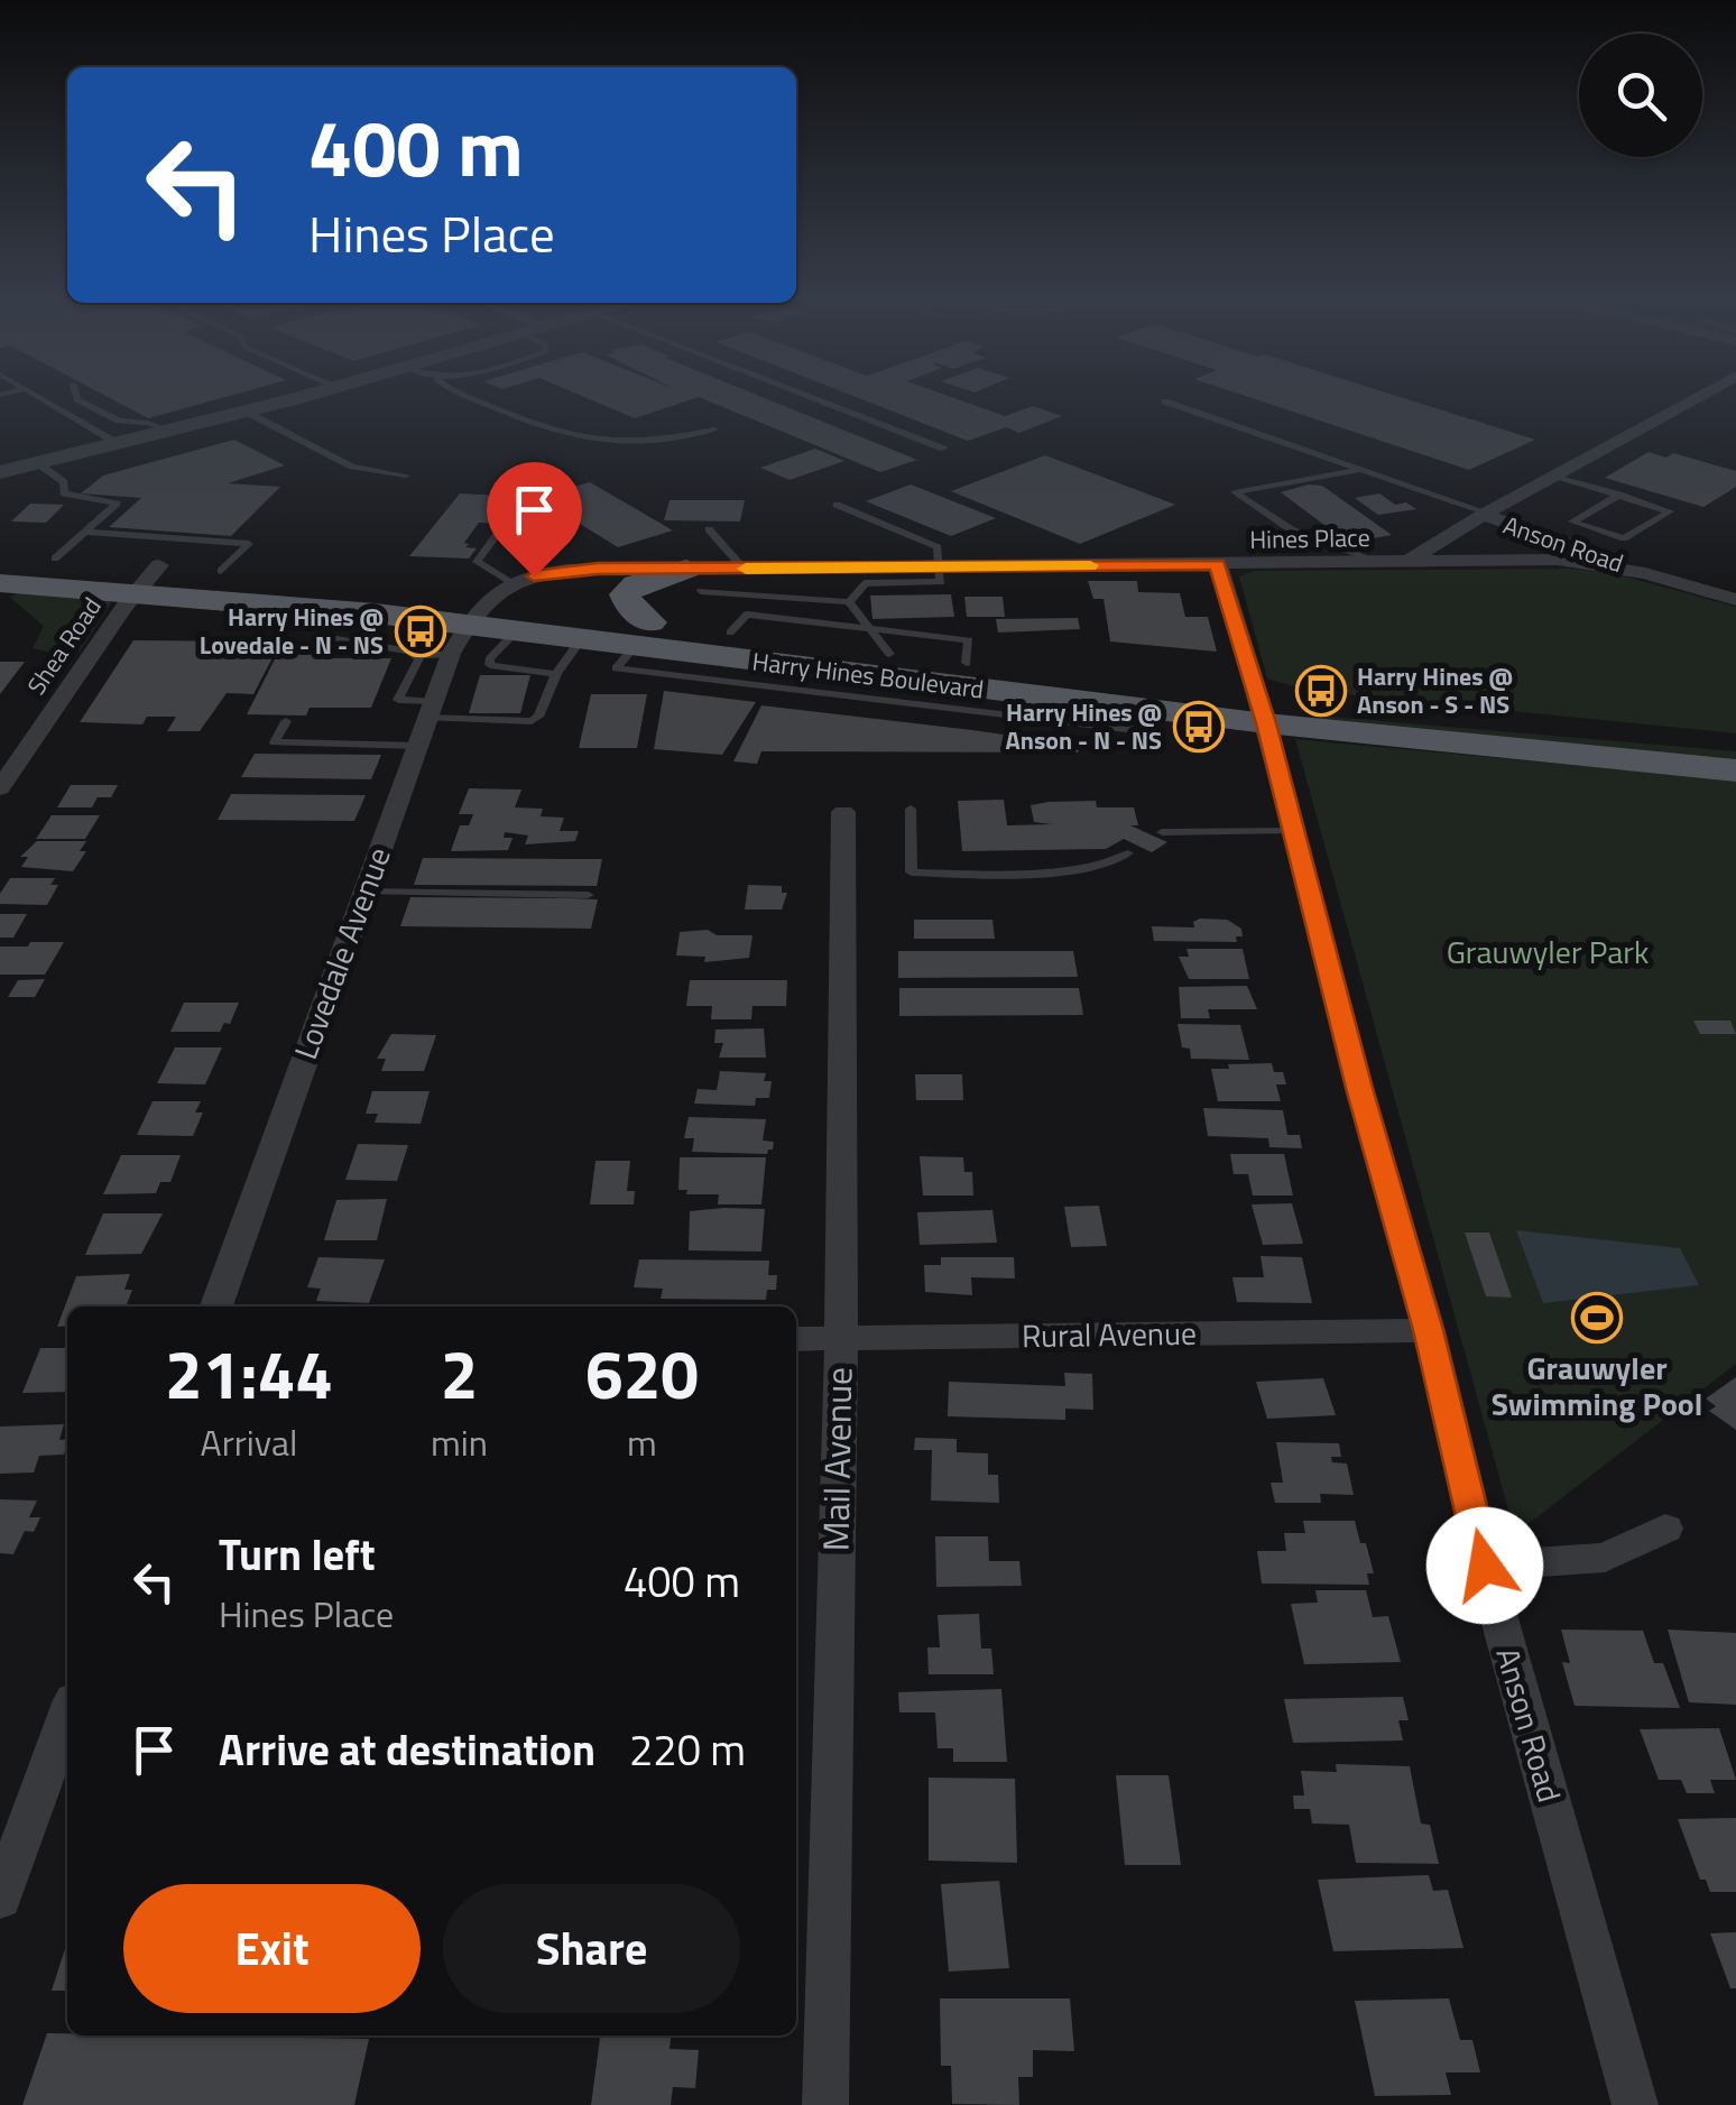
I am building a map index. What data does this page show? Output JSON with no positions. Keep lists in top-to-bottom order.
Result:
{
  "streets": {
    "main road": ["Harry Hines Boulevard"],
    "street": [
      "Hines Place",
      "Anson Road",
      "Shea Road",
      "Lovedale Avenue",
      "Rural Avenue",
      "Mail Avenue"
    ]
  },
  "crossings": [
    ["Hines Place", "Anson Road"],
    ["Hines Place", "Harry Hines Boulevard"],
    ["Hines Place", "Lovedale Avenue"],
    ["Anson Road", "Harry Hines Boulevard"],
    ["Anson Road", "Rural Avenue"],
    ["Shea Road", "Harry Hines Boulevard"],
    ["Harry Hines Boulevard", "Lovedale Avenue"],
    ["Rural Avenue", "Mail Avenue"]
  ],
  "parks": ["Grauwyler Park"],
  "places": {
    "bus stop": ["Harry Hines @ Lovedale - N - NS", "Harry Hines @ Anson - S - NS", "Harry Hines @ Anson - N - NS"],
    "sports": ["Grauwyler Swimming Pool"]
  },
  "page": {
    "turn": ["400 m", "Hines Place"],
    "eta": [
      "21:44",
      "Arrival",
      "2",
      "min",
      "620",
      "m"
    ],
    "list": [
      {
        "name": "Turn left",
        "note": "Hines Place",
        "value": "400 m"
      },
      {
        "name": "Arrive at destination",
        "value": "220 m"
      }
    ],
    "buttons": ["Exit", "Share"]
  }
}
